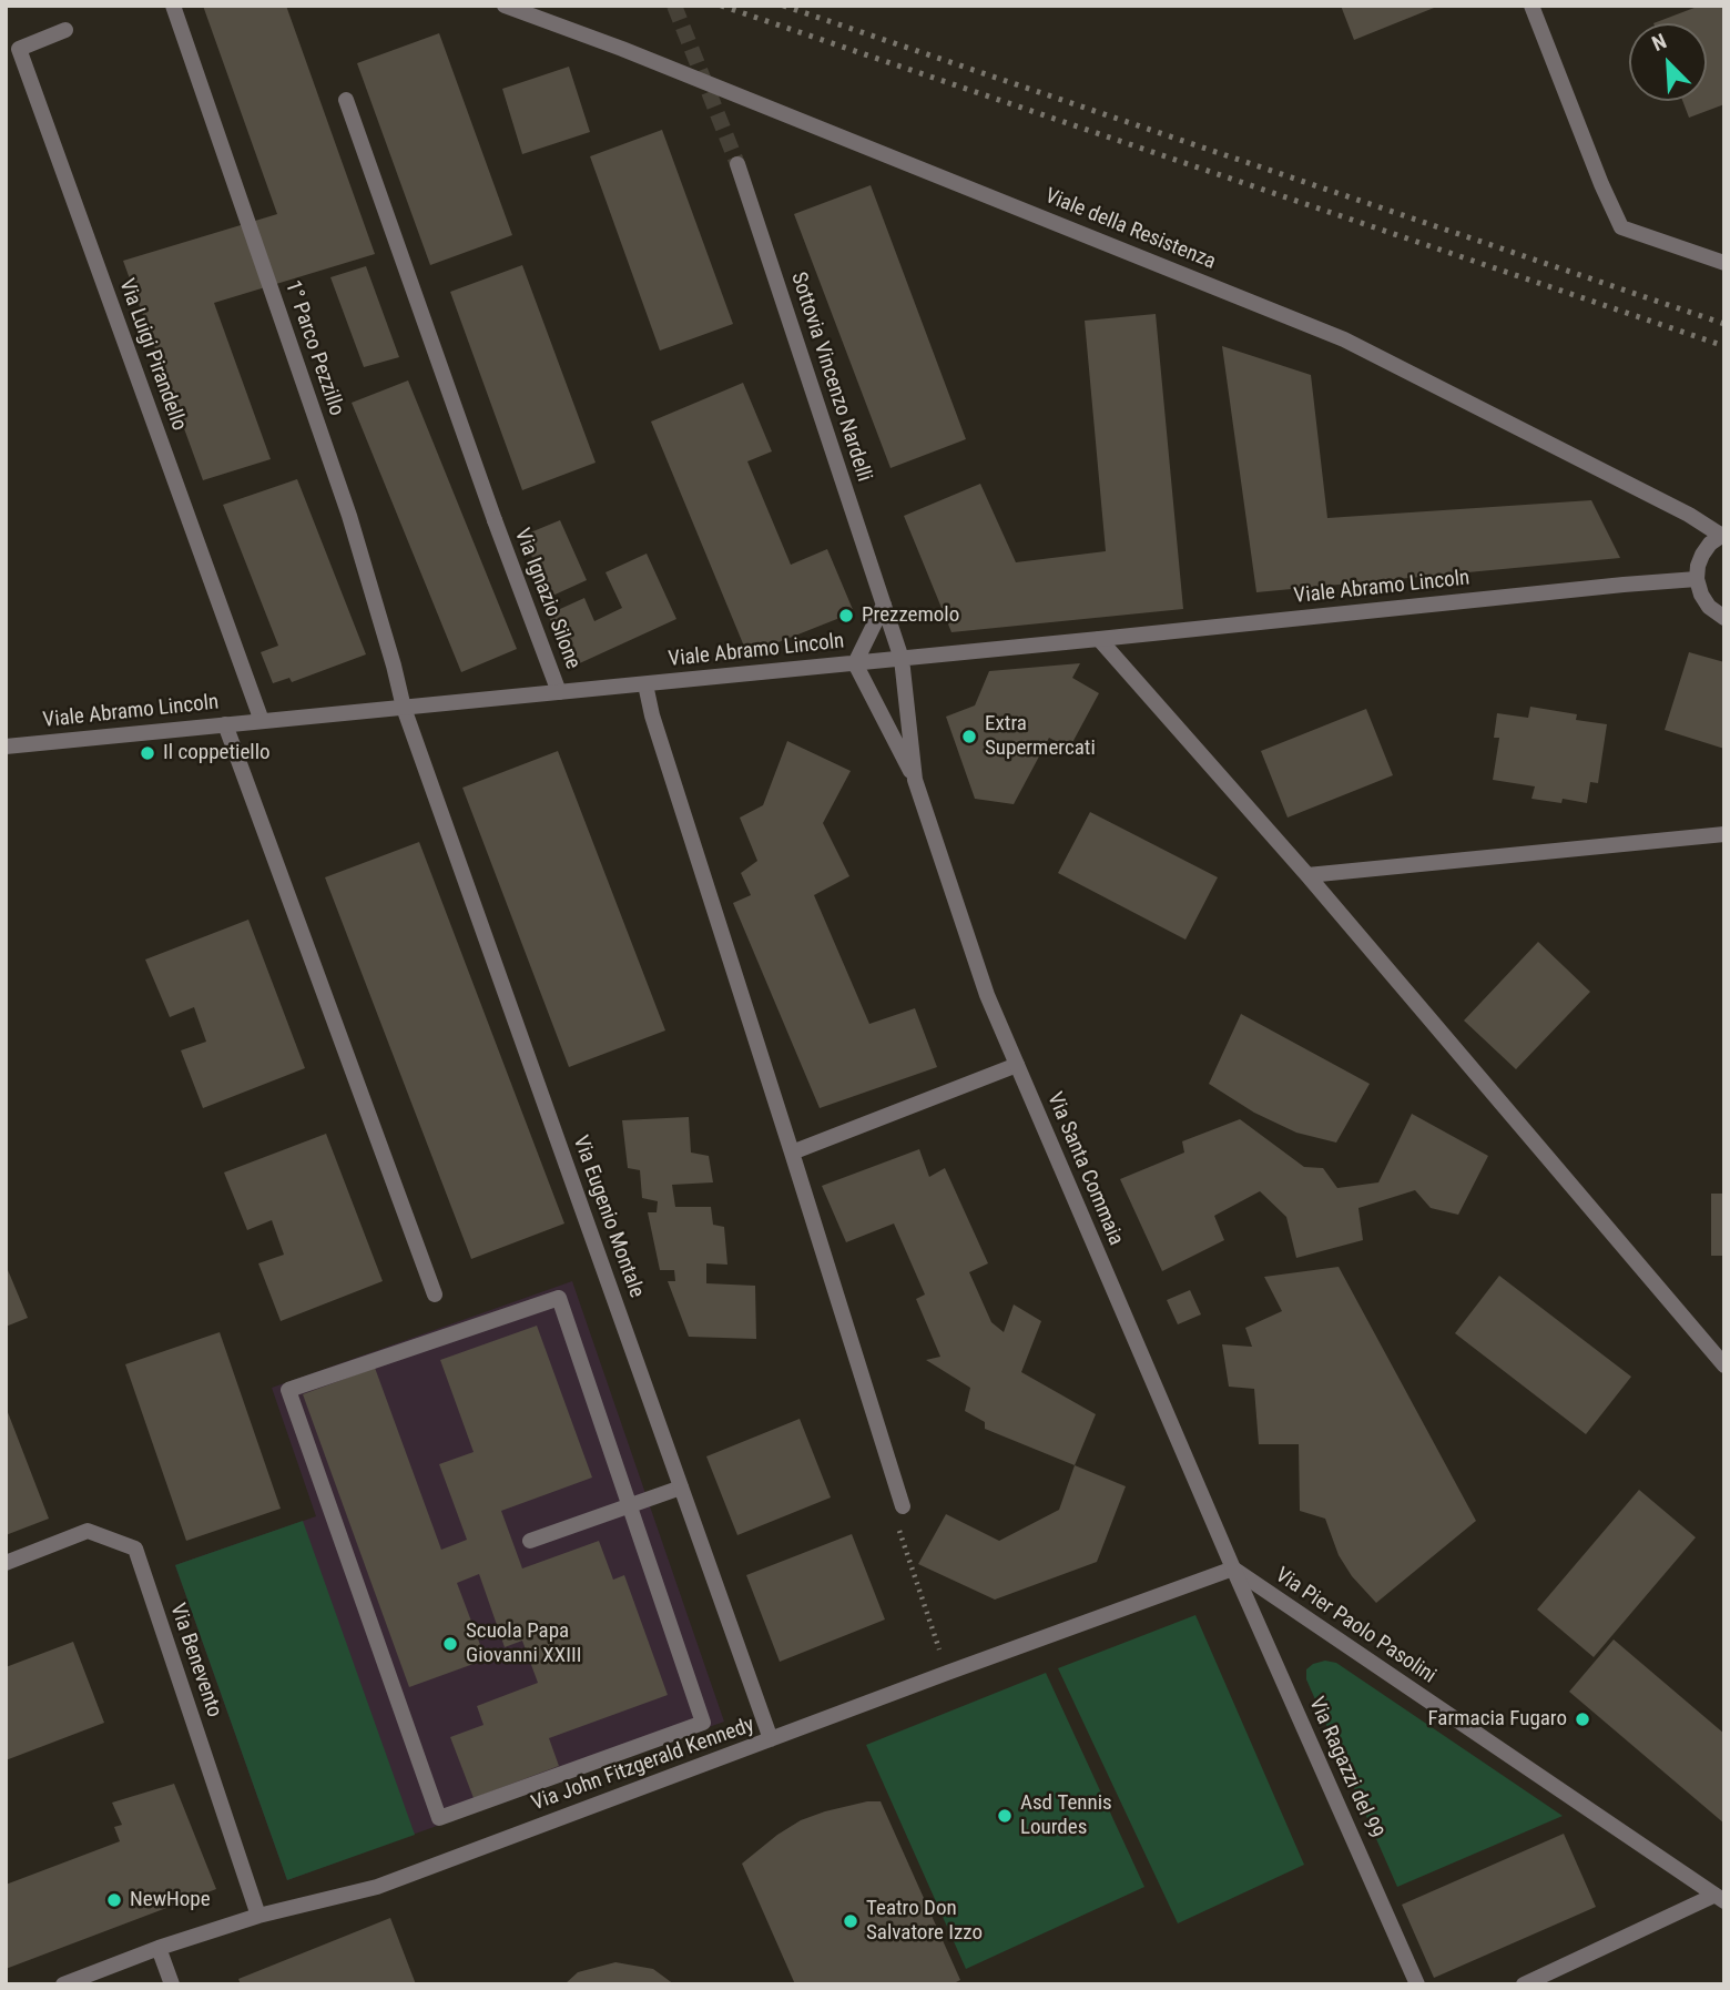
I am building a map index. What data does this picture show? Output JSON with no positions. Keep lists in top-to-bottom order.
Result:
{
  "streets": {
    "street": [
      "Viale della Resistenza",
      "1° Parco Pezzillo",
      "Via Luigi Pirandello",
      "Sottovia Vincenzo Nardelli",
      "Viale Abramo Lincoln",
      "Via Ignazio Silone",
      "Via Santa Commaia",
      "Via Eugenio Montale",
      "Via Pier Paolo Pasolini",
      "Via Benevento",
      "Via John Fitzgerald Kennedy",
      "Via Ragazzi del 99"
    ]
  },
  "crossings": [
    ["1° Parco Pezzillo", "Viale Abramo Lincoln"],
    ["1° Parco Pezzillo", "Via Eugenio Montale"],
    ["Via Luigi Pirandello", "Viale Abramo Lincoln"],
    ["Sottovia Vincenzo Nardelli", "Viale Abramo Lincoln"],
    ["Sottovia Vincenzo Nardelli", "Via Santa Commaia"],
    ["Viale Abramo Lincoln", "Via Ignazio Silone"],
    ["Viale Abramo Lincoln", "Via Santa Commaia"],
    ["Viale Abramo Lincoln", "Via Eugenio Montale"],
    ["Via Santa Commaia", "Via Pier Paolo Pasolini"],
    ["Via Santa Commaia", "Via John Fitzgerald Kennedy"],
    ["Via Santa Commaia", "Via Ragazzi del 99"],
    ["Via Eugenio Montale", "Via John Fitzgerald Kennedy"],
    ["Via Pier Paolo Pasolini", "Via John Fitzgerald Kennedy"],
    ["Via Pier Paolo Pasolini", "Via Ragazzi del 99"],
    ["Via Benevento", "Via John Fitzgerald Kennedy"],
    ["Via John Fitzgerald Kennedy", "Via Ragazzi del 99"]
  ],
  "places": [
    "Prezzemolo",
    "Extra Supermercati",
    "Il coppetiello",
    "Scuola Papa Giovanni XXIII",
    "Farmacia Fugaro",
    "Asd Tennis Lourdes",
    "NewHope",
    "Teatro Don Salvatore Izzo"
  ],
  "north": "top left"
}
